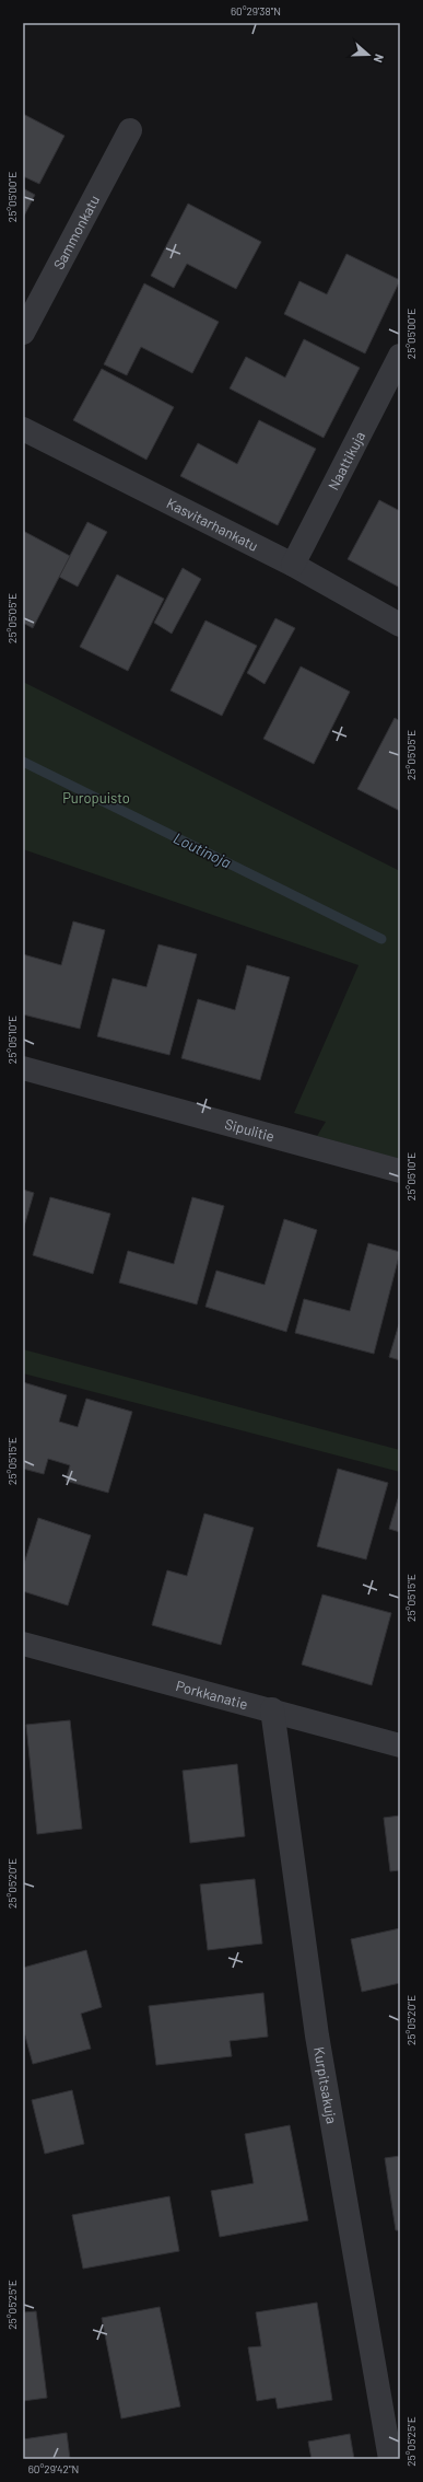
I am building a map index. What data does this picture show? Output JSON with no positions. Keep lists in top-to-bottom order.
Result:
{
  "streets": {
    "street": [
      "Sammonkatu",
      "Naattikuja",
      "Kasvitarhankatu",
      "Sipulitie",
      "Porkkanatie",
      "Kurpitsakuja"
    ]
  },
  "crossings": [
    ["Naattikuja", "Kasvitarhankatu"],
    ["Porkkanatie", "Kurpitsakuja"]
  ],
  "water": ["Loutinoja"],
  "parks": ["Puropuisto"],
  "north": "right",
  "coordinates": [
    "60°29'38\"N",
    "25°05'00\"E",
    "25°05'05\"E",
    "25°05'10\"E",
    "25°05'15\"E",
    "25°05'20\"E",
    "25°05'25\"E",
    "60°29'42\"N"
  ]
}
